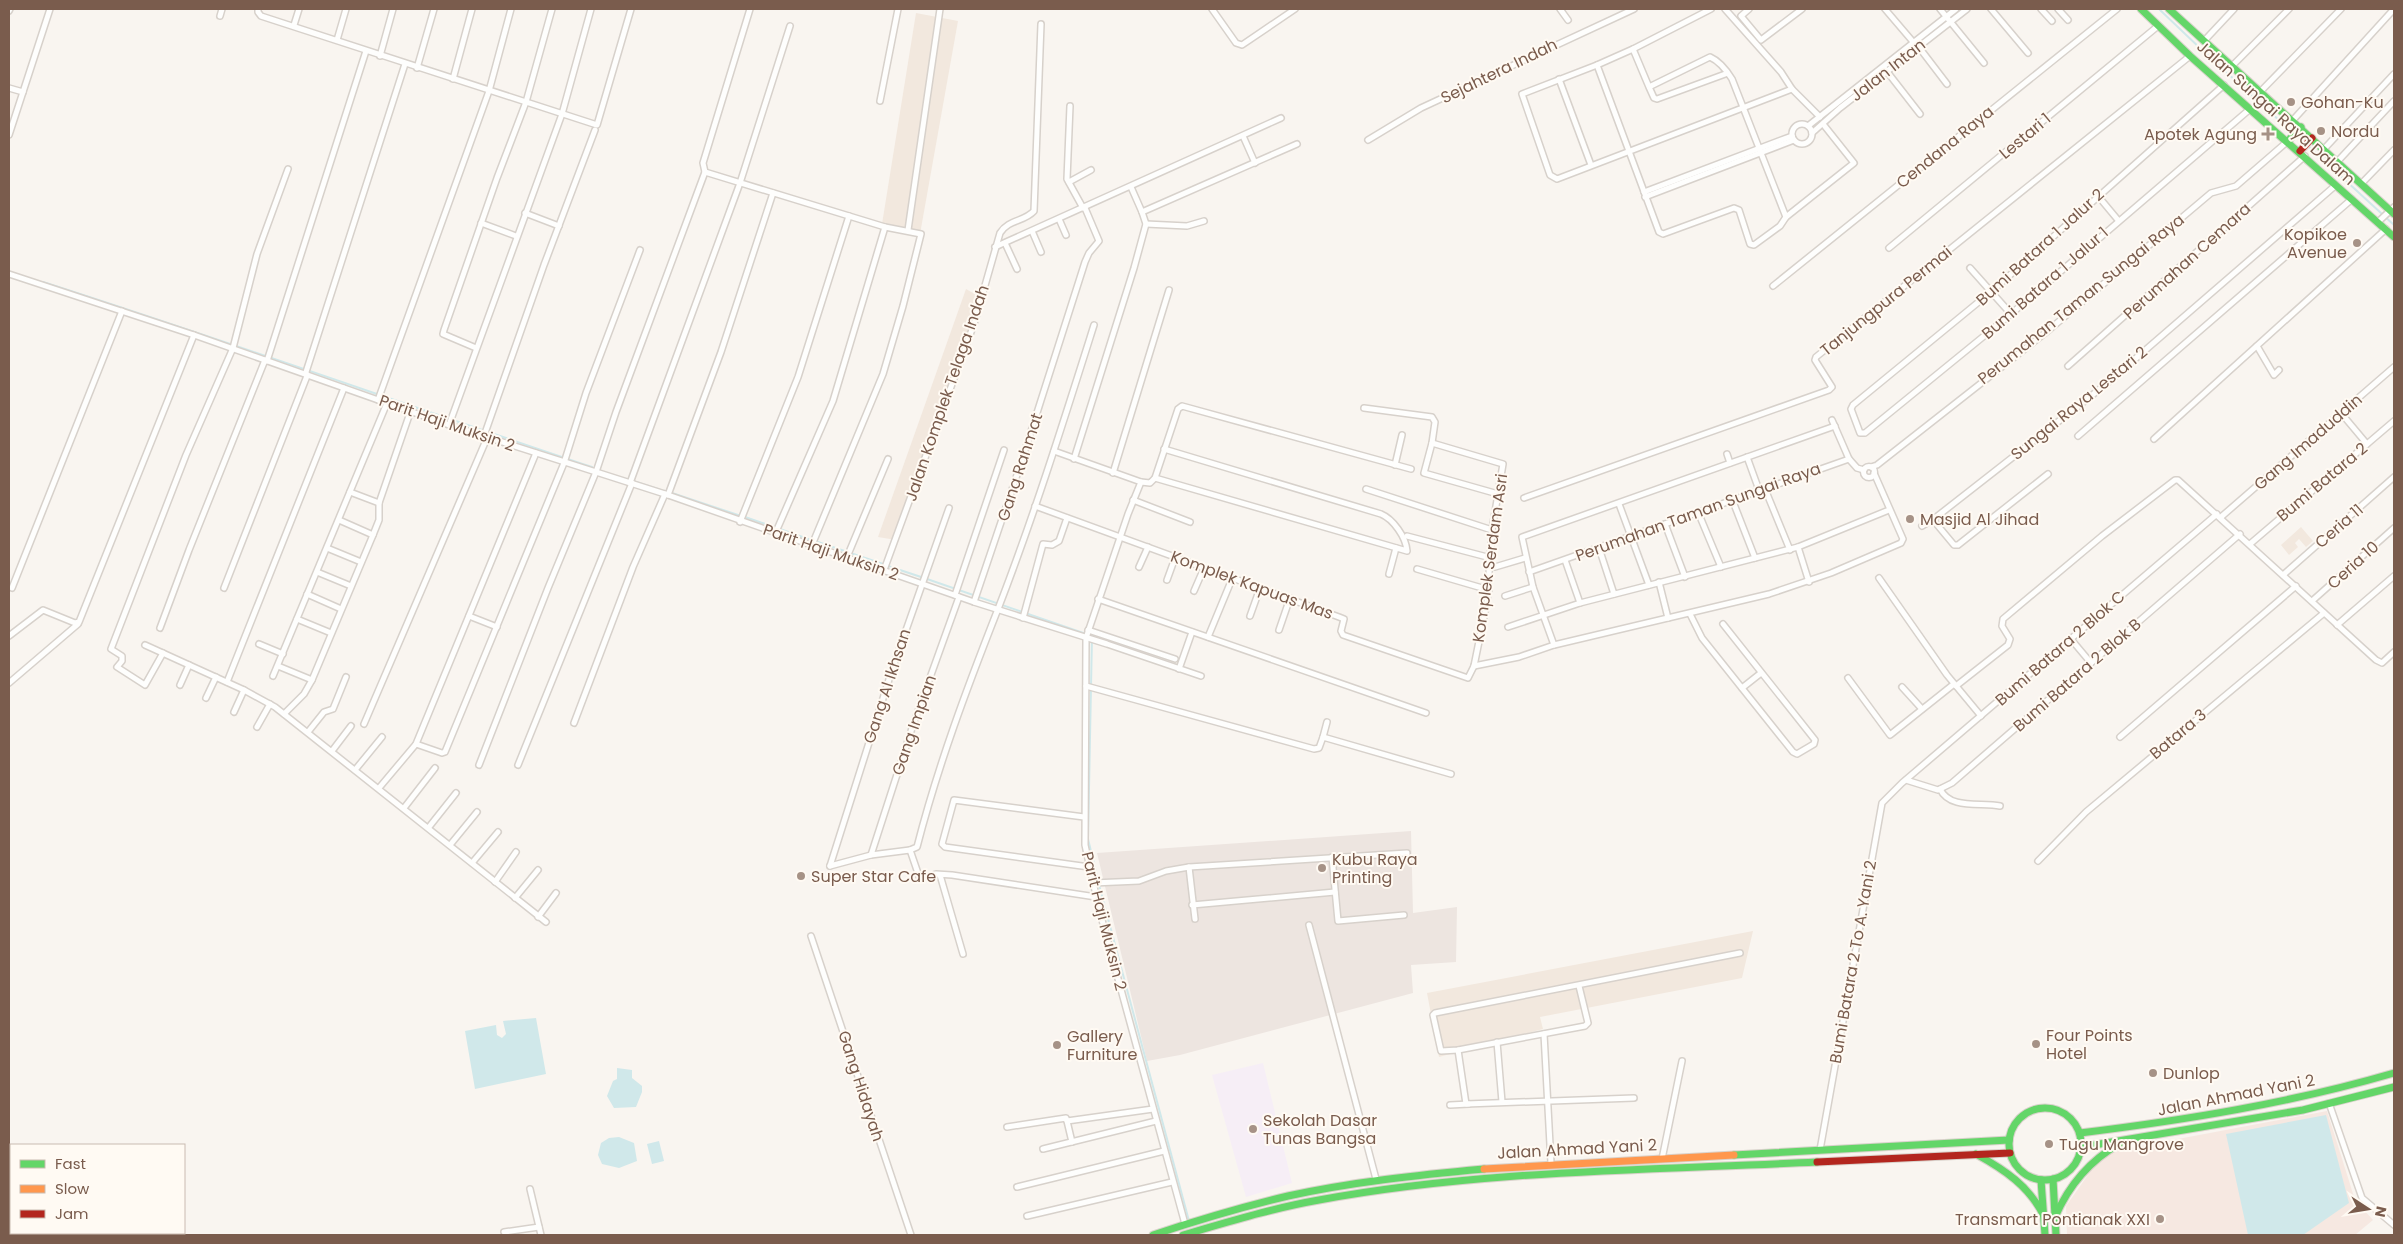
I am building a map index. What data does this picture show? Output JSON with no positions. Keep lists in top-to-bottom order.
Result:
{
  "streets": {
    "main road": ["Jalan Sungai Raya Dalam", "Jalan Ahmad Yani 2"],
    "street": [
      "Jalan Intan",
      "Sejahtera Indah",
      "Lestari 1",
      "Cendana Raya",
      "Bumi Batara 1 Jalur 2",
      "Perumahan Cemara",
      "Bumi Batara 1 Jalur 1",
      "Perumahan Taman Sungai Raya",
      "Tanjungpura Permai",
      "Jalan Komplek Telaga Indah",
      "Sungai Raya Lestari 2",
      "Parit Haji Muksin 2",
      "Gang Imaduddin",
      "Gang Rahmat",
      "Bumi Batara 2",
      "Ceria 11",
      "Komplek Serdam Asri",
      "Ceria 10",
      "Komplek Kapuas Mas",
      "Bumi Batara 2 Blok C",
      "Bumi Batara 2 Blok B",
      "Gang Al Ikhsan",
      "Gang Impian",
      "Batara 3",
      "Bumi Batara 2 To A. Yani 2",
      "Gang Hidayah"
    ]
  },
  "crossings": [
    ["Jalan Sungai Raya Dalam", "Lestari 1"],
    ["Jalan Sungai Raya Dalam", "Bumi Batara 1 Jalur 2"],
    ["Jalan Sungai Raya Dalam", "Perumahan Cemara"],
    ["Jalan Sungai Raya Dalam", "Bumi Batara 1 Jalur 1"],
    ["Jalan Sungai Raya Dalam", "Perumahan Taman Sungai Raya"],
    ["Jalan Sungai Raya Dalam", "Tanjungpura Permai"],
    ["Jalan Sungai Raya Dalam", "Sungai Raya Lestari 2"],
    ["Bumi Batara 1 Jalur 2", "Bumi Batara 1 Jalur 1"],
    ["Jalan Komplek Telaga Indah", "Parit Haji Muksin 2"],
    ["Parit Haji Muksin 2", "Gang Rahmat"],
    ["Parit Haji Muksin 2", "Gang Al Ikhsan"],
    ["Parit Haji Muksin 2", "Gang Impian"],
    ["Parit Haji Muksin 2", "Jalan Ahmad Yani 2"],
    ["Gang Imaduddin", "Bumi Batara 2 Blok C"],
    ["Komplek Serdam Asri", "Komplek Kapuas Mas"],
    ["Bumi Batara 2 Blok C", "Bumi Batara 2 To A. Yani 2"],
    ["Gang Al Ikhsan", "Gang Impian"],
    ["Bumi Batara 2 To A. Yani 2", "Jalan Ahmad Yani 2"]
  ],
  "places": {
    "other": [
      "Gohan-Ku",
      "Nordu",
      "Kopikoe Avenue",
      "Masjid Al Jihad",
      "Kubu Raya Printing",
      "Super Star Cafe",
      "Four Points Hotel",
      "Gallery Furniture",
      "Dunlop",
      "Sekolah Dasar Tunas Bangsa",
      "Tugu Mangrove",
      "Transmart Pontianak XXI"
    ],
    "health": ["Apotek Agung"]
  },
  "legend": ["Fast", "Slow", "Jam"],
  "north": "right"
}
